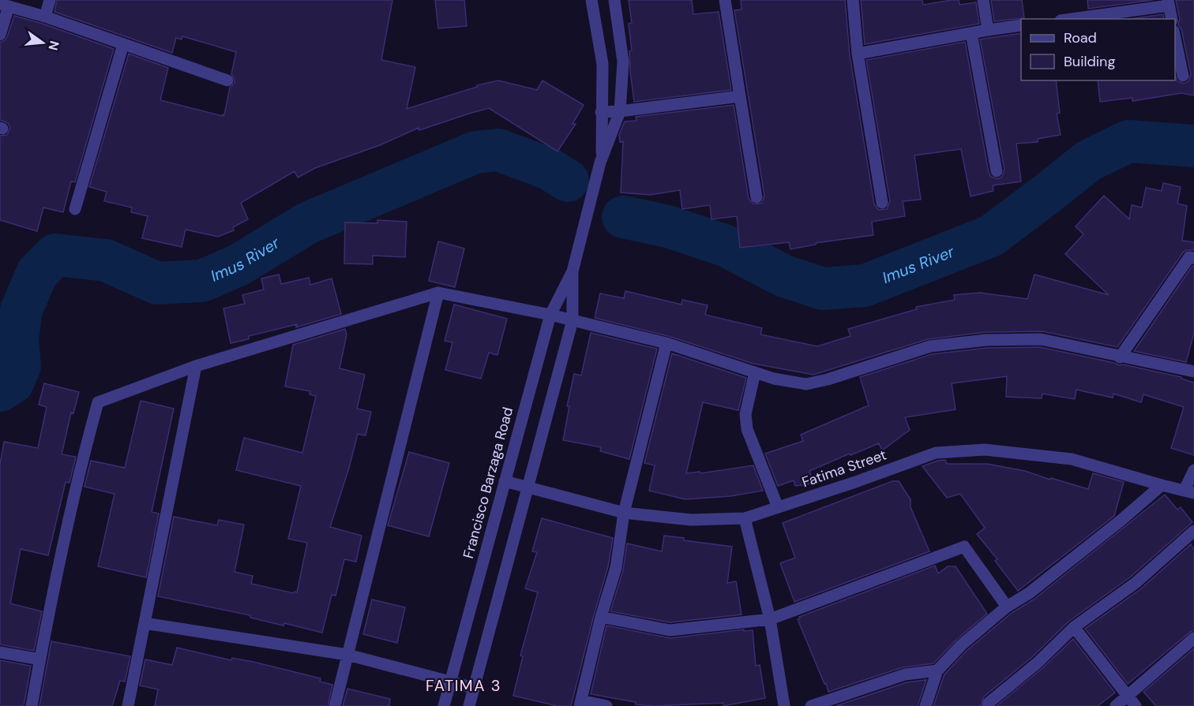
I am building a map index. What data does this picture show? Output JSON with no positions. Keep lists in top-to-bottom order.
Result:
{
  "streets": {
    "street": ["Fatima Street", "Francisco Barzaga Road"]
  },
  "crossings": [
    ["Fatima Street", "Francisco Barzaga Road"]
  ],
  "districts": ["FATIMA 3"],
  "water": ["Imus River"],
  "legend": ["Road", "Building"],
  "north": "right"
}
